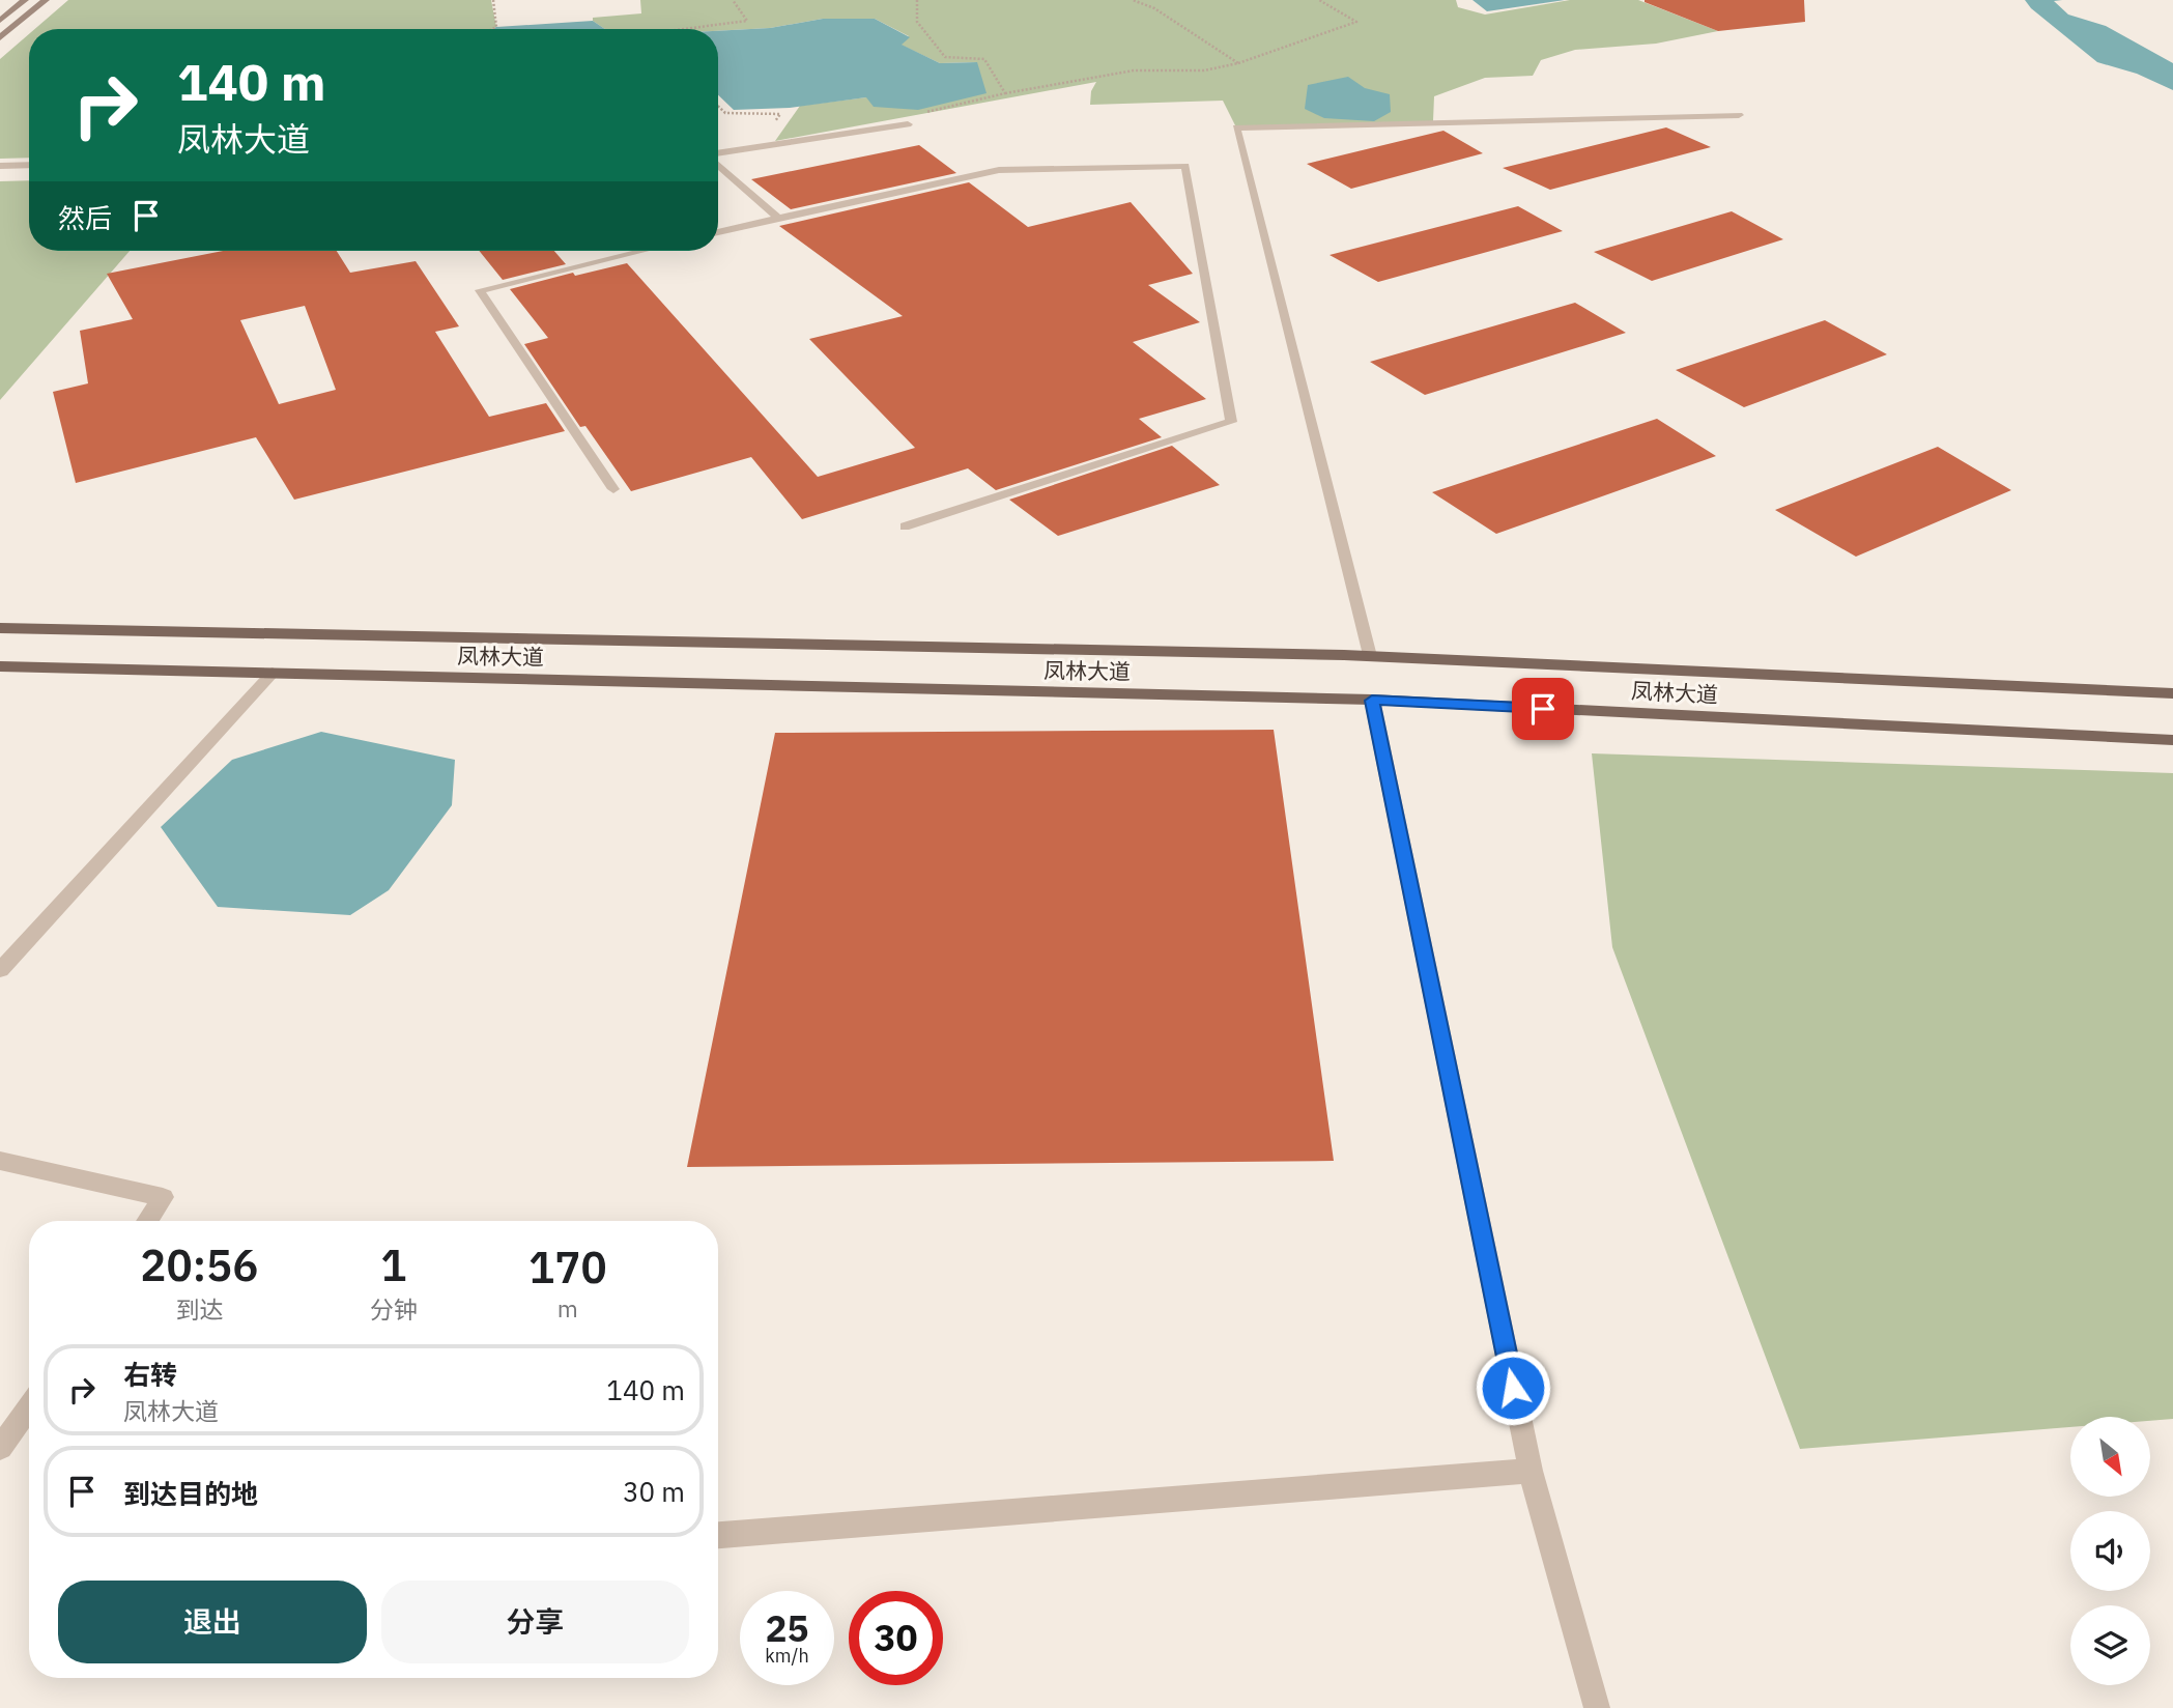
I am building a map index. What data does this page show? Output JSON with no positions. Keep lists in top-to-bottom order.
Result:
{
  "streets": {
    "main road": ["凤林大道"]
  },
  "north": "bottom right",
  "page": {
    "turn": ["140 m", "凤林大道"],
    "then": "然后",
    "eta": [
      "20:56",
      "到达",
      "1",
      "分钟",
      "170",
      "m"
    ],
    "list": [
      {
        "name": "右转",
        "note": "凤林大道",
        "value": "140 m"
      },
      {
        "name": "到达目的地",
        "value": "30 m"
      }
    ],
    "buttons": ["退出", "分享"],
    "speed": "25 km/h",
    "limit": "30"
  }
}
